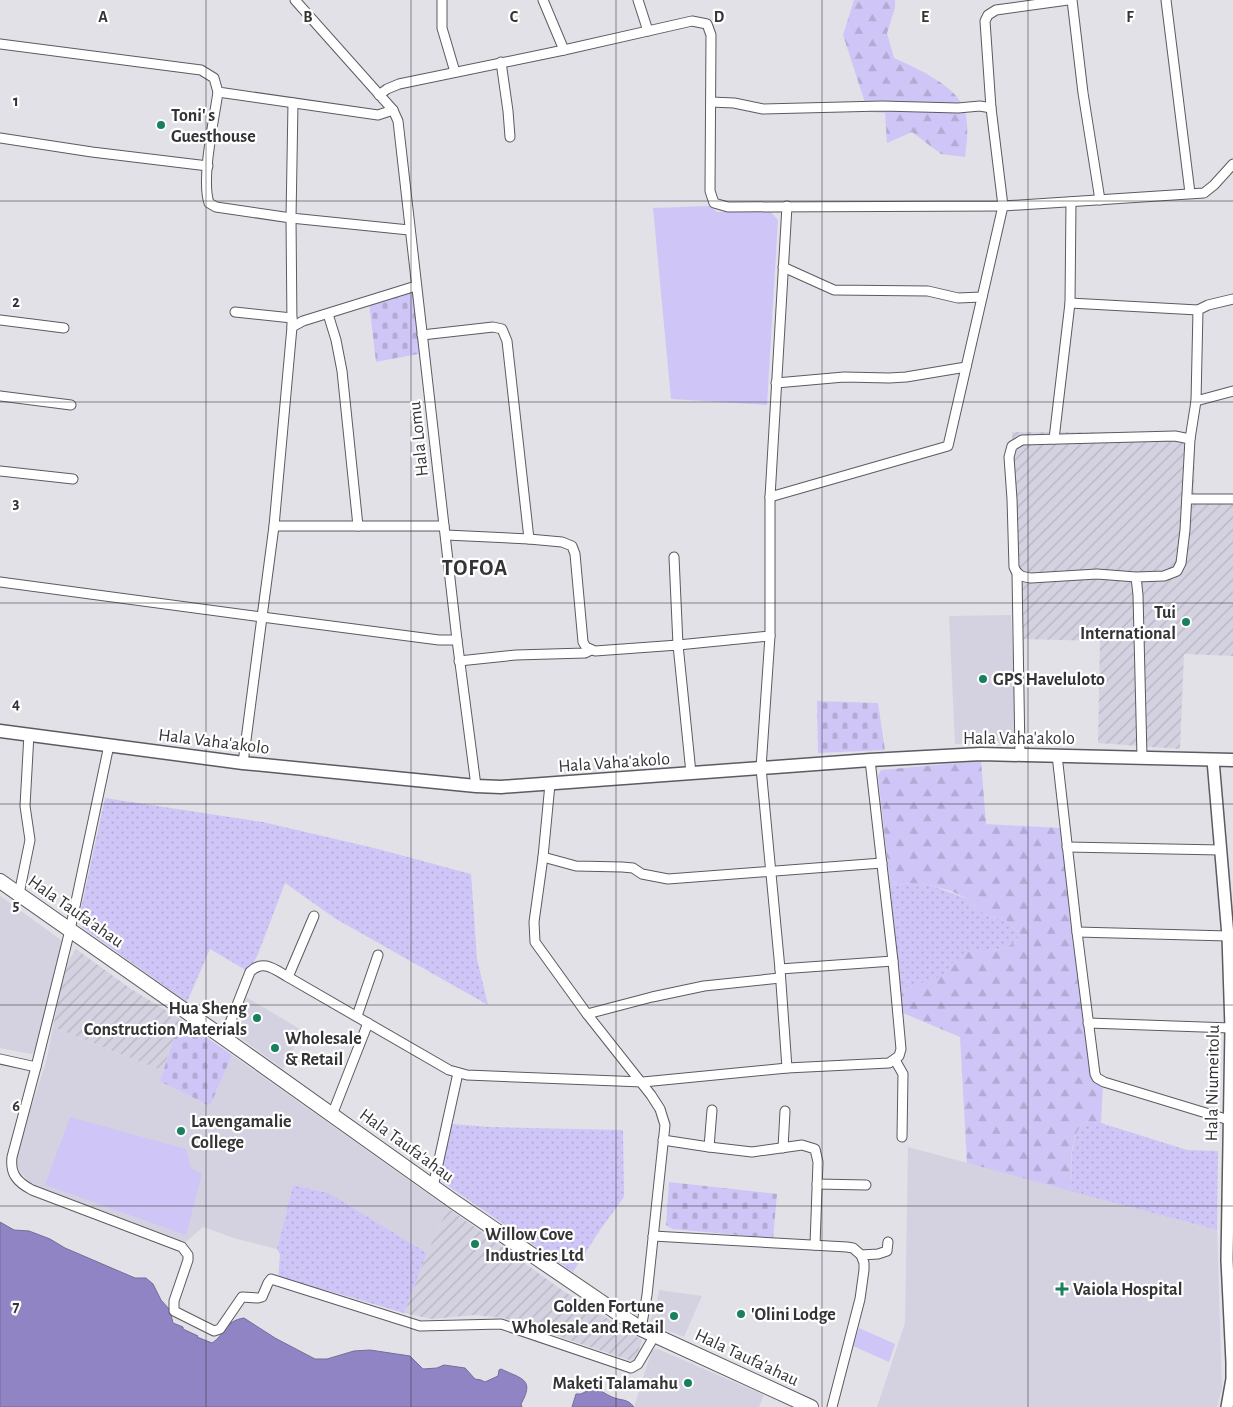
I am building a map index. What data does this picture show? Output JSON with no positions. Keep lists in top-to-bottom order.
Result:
{
  "streets": {
    "main road": ["Hala Vaha'akolo", "Hala Taufa'ahau"],
    "street": ["Hala Lomu", "Hala Niumeitolu"]
  },
  "crossings": [
    ["Hala Lomu", "Hala Vaha'akolo"],
    ["Hala Vaha'akolo", "Hala Niumeitolu"]
  ],
  "districts": ["TOFOA"],
  "places": {
    "other": [
      "Toni' s Guesthouse",
      "Tui International",
      "GPS Haveluloto",
      "Hua Sheng Construction Materials",
      "Wholesale & Retail",
      "Lavengamalie College",
      "Willow Cove Industries Ltd",
      "'Olini Lodge",
      "Golden Fortune Wholesale and Retail",
      "Maketi Talamahu"
    ],
    "health": ["Vaiola Hospital"]
  },
  "grid": {
    "columns": [
      "A",
      "B",
      "C",
      "D",
      "E",
      "F"
    ],
    "rows": [
      "1",
      "2",
      "3",
      "4",
      "5",
      "6",
      "7"
    ]
  }
}
